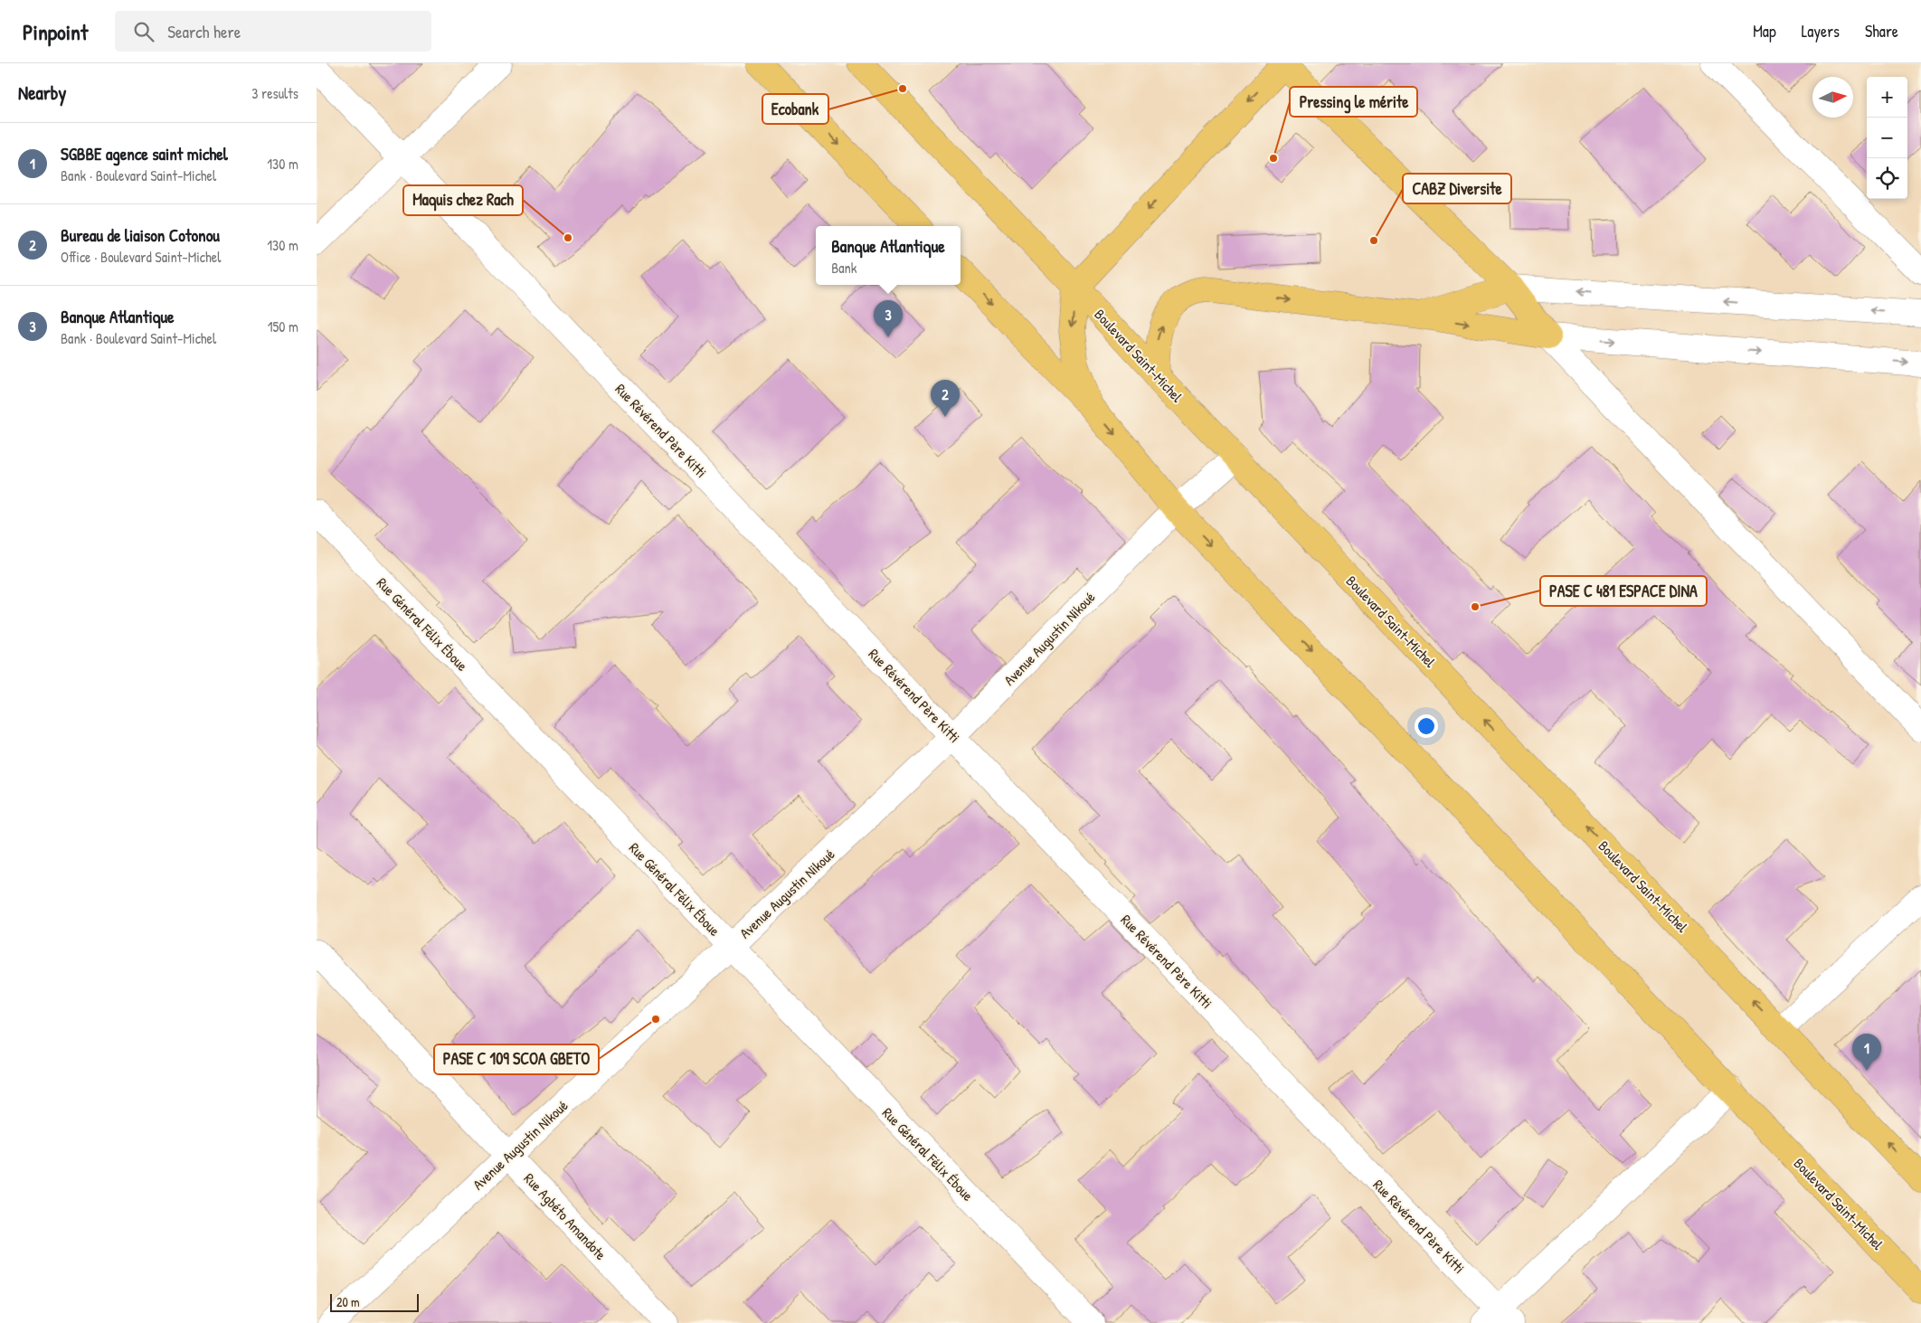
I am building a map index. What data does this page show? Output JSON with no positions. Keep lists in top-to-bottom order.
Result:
{
  "streets": {
    "main road": ["Boulevard Saint-Michel"],
    "street": [
      "Rue Révérend Père Kitti",
      "Rue Général Félix Éboue",
      "Avenue Augustin Nikoué",
      "Rue Agbéto Amandote"
    ]
  },
  "crossings": [
    ["Boulevard Saint-Michel", "Avenue Augustin Nikoué"],
    ["Rue Révérend Père Kitti", "Avenue Augustin Nikoué"],
    ["Rue Général Félix Éboue", "Avenue Augustin Nikoué"],
    ["Avenue Augustin Nikoué", "Rue Agbéto Amandote"]
  ],
  "places": [
    "Ecobank",
    "Pressing le mérite",
    "Maquis chez Rach",
    "CABZ Diversite",
    "PASE C 481 ESPACE DINA",
    "PASE C 109 SCOA GBETO"
  ],
  "scale_bar": "20 m",
  "north": "right",
  "page": {
    "header": "Pinpoint",
    "search": "Search here",
    "nav": ["Map", "Layers", "Share"],
    "heading": ["Nearby", "3 results"],
    "map_buttons": ["+", "−"],
    "list": [
      {
        "mark": "1",
        "name": "SGBBE agence saint michel",
        "note": "Bank · Boulevard Saint-Michel",
        "value": "130 m"
      },
      {
        "mark": "2",
        "name": "Bureau de liaison Cotonou",
        "note": "Office · Boulevard Saint-Michel",
        "value": "130 m"
      },
      {
        "mark": "3",
        "name": "Banque Atlantique",
        "note": "Bank · Boulevard Saint-Michel",
        "value": "150 m"
      }
    ],
    "popup": ["Banque Atlantique", "Bank"],
    "pins": ["3", "2", "1"],
    "scale": "20 m"
  }
}
